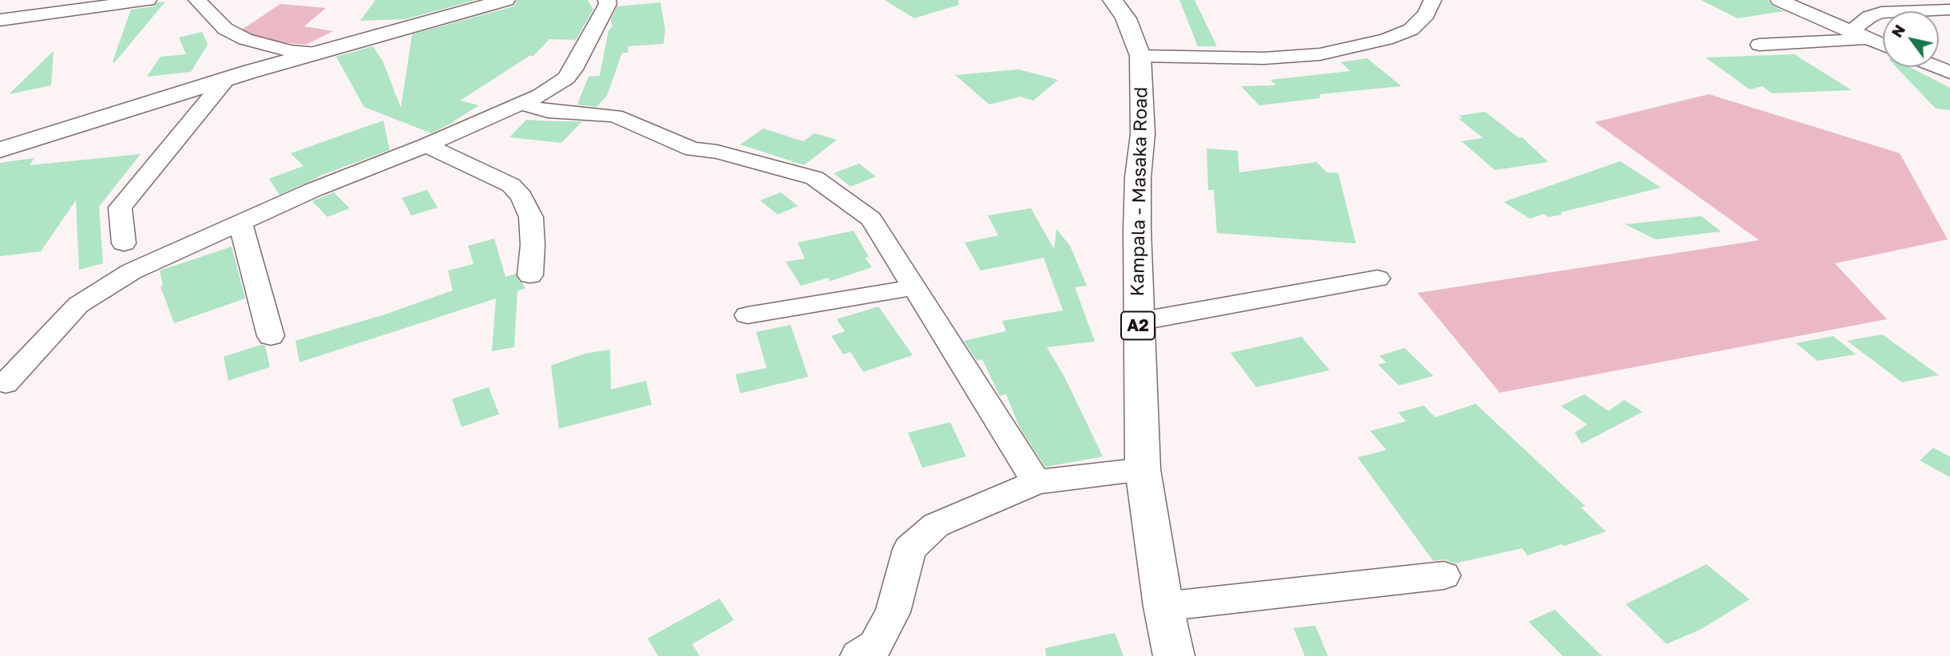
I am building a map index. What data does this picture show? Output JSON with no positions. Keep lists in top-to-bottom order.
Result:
{
  "streets": {
    "main road": ["Kampala - Masaka Road", "A2"]
  },
  "north": "top left"
}
